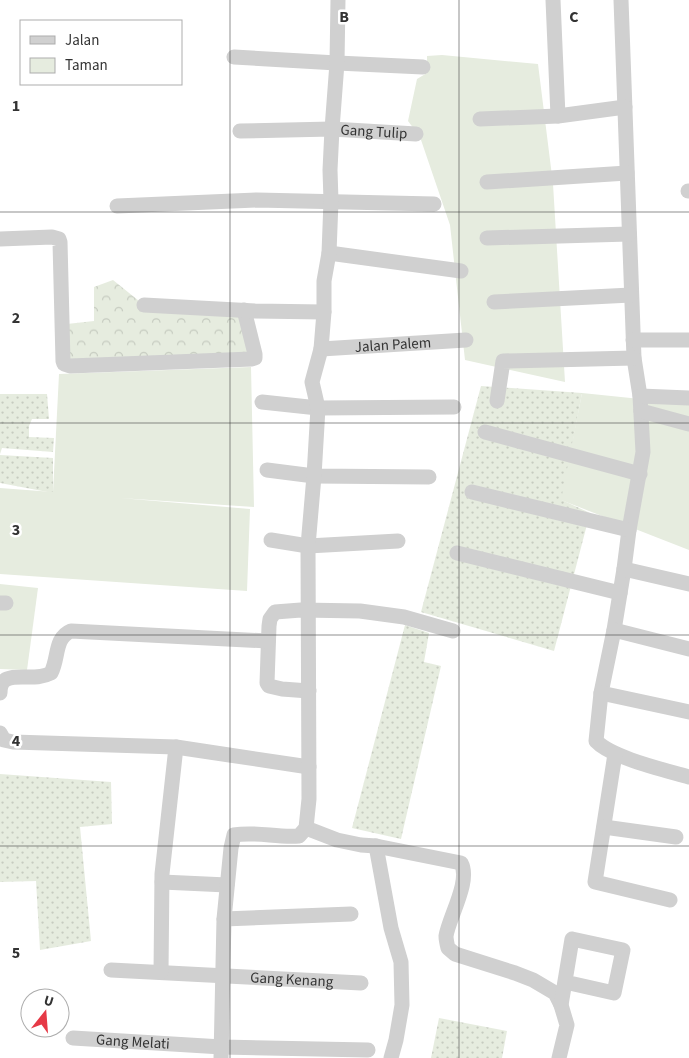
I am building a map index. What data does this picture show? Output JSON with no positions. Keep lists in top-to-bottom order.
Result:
{
  "streets": {
    "street": [
      "Gang Tulip",
      "Jalan Palem",
      "Gang Kenang",
      "Gang Melati"
    ]
  },
  "legend": ["Jalan", "Taman"],
  "north": "top",
  "grid": {
    "columns": ["B", "C"],
    "rows": [
      "1",
      "2",
      "3",
      "4",
      "5"
    ]
  }
}
